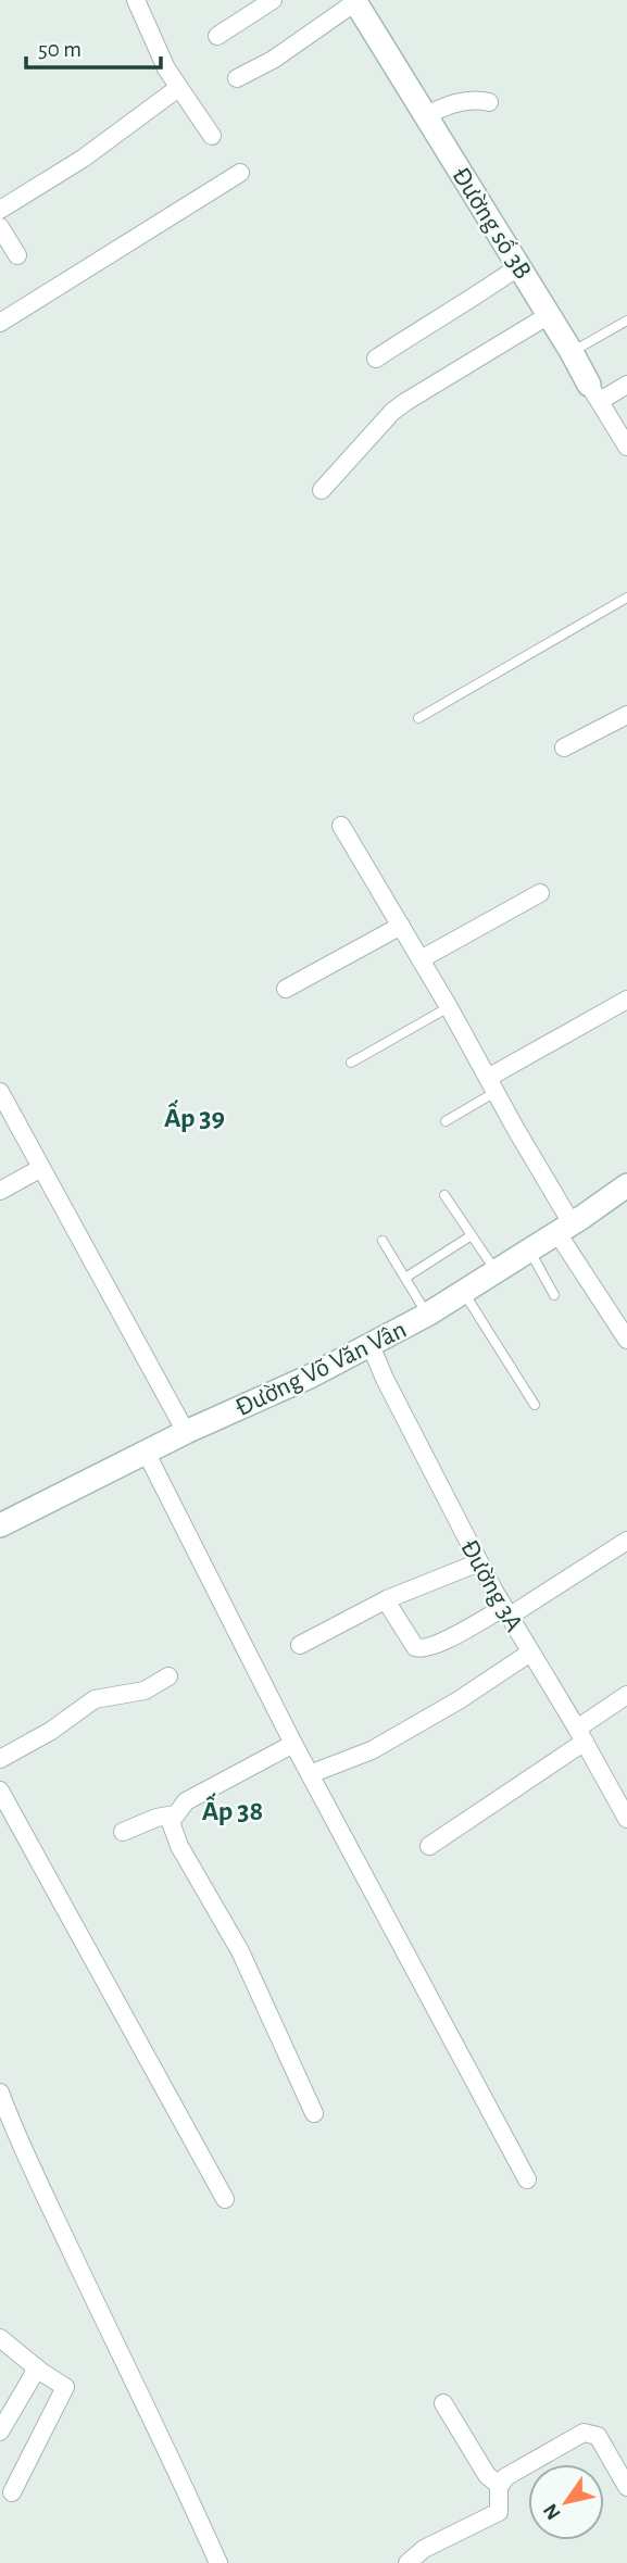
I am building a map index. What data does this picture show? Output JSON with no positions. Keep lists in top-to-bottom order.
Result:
{
  "streets": {
    "street": ["Đường số 3B", "Đường Võ Văn Vân", "Đường 3A"]
  },
  "crossings": [
    ["Đường Võ Văn Vân", "Đường 3A"]
  ],
  "districts": ["Ấp 39", "Ấp 38"],
  "scale_bar": "50 m",
  "north": "bottom left"
}
